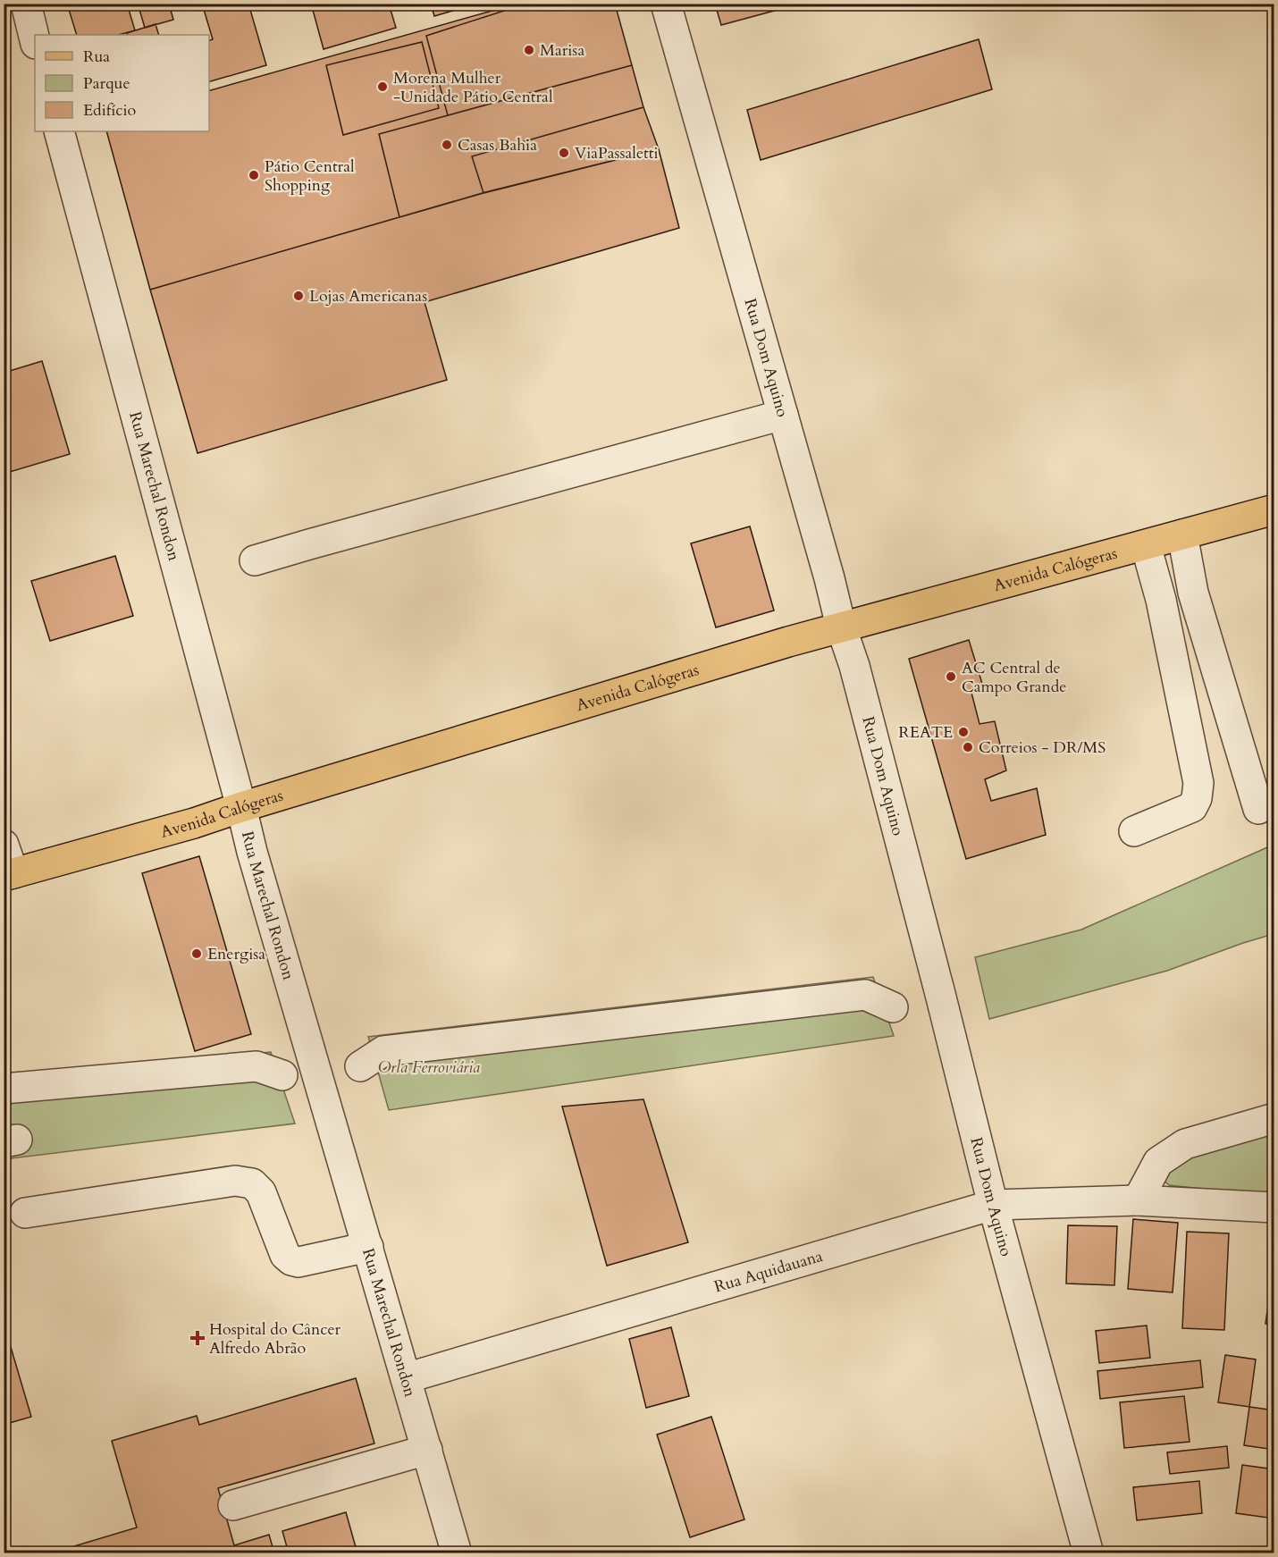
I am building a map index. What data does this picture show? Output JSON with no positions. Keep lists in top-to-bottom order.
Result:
{
  "streets": {
    "main road": ["Avenida Calógeras"],
    "street": ["Rua Dom Aquino", "Rua Marechal Rondon", "Rua Aquidauana"]
  },
  "crossings": [
    ["Rua Dom Aquino", "Avenida Calógeras"],
    ["Rua Dom Aquino", "Rua Aquidauana"],
    ["Rua Marechal Rondon", "Avenida Calógeras"],
    ["Rua Marechal Rondon", "Rua Aquidauana"]
  ],
  "parks": ["Orla Ferroviária"],
  "places": {
    "other": [
      "Marisa",
      "Morena Mulher -Unidade Pátio Central",
      "Casas Bahia",
      "ViaPassaletti",
      "Pátio Central Shopping",
      "Lojas Americanas",
      "AC Central de Campo Grande",
      "REATE",
      "Correios - DR/MS",
      "Energisa"
    ],
    "health": ["Hospital do Câncer Alfredo Abrão"]
  },
  "legend": ["Rua", "Parque", "Edifício"]
}
